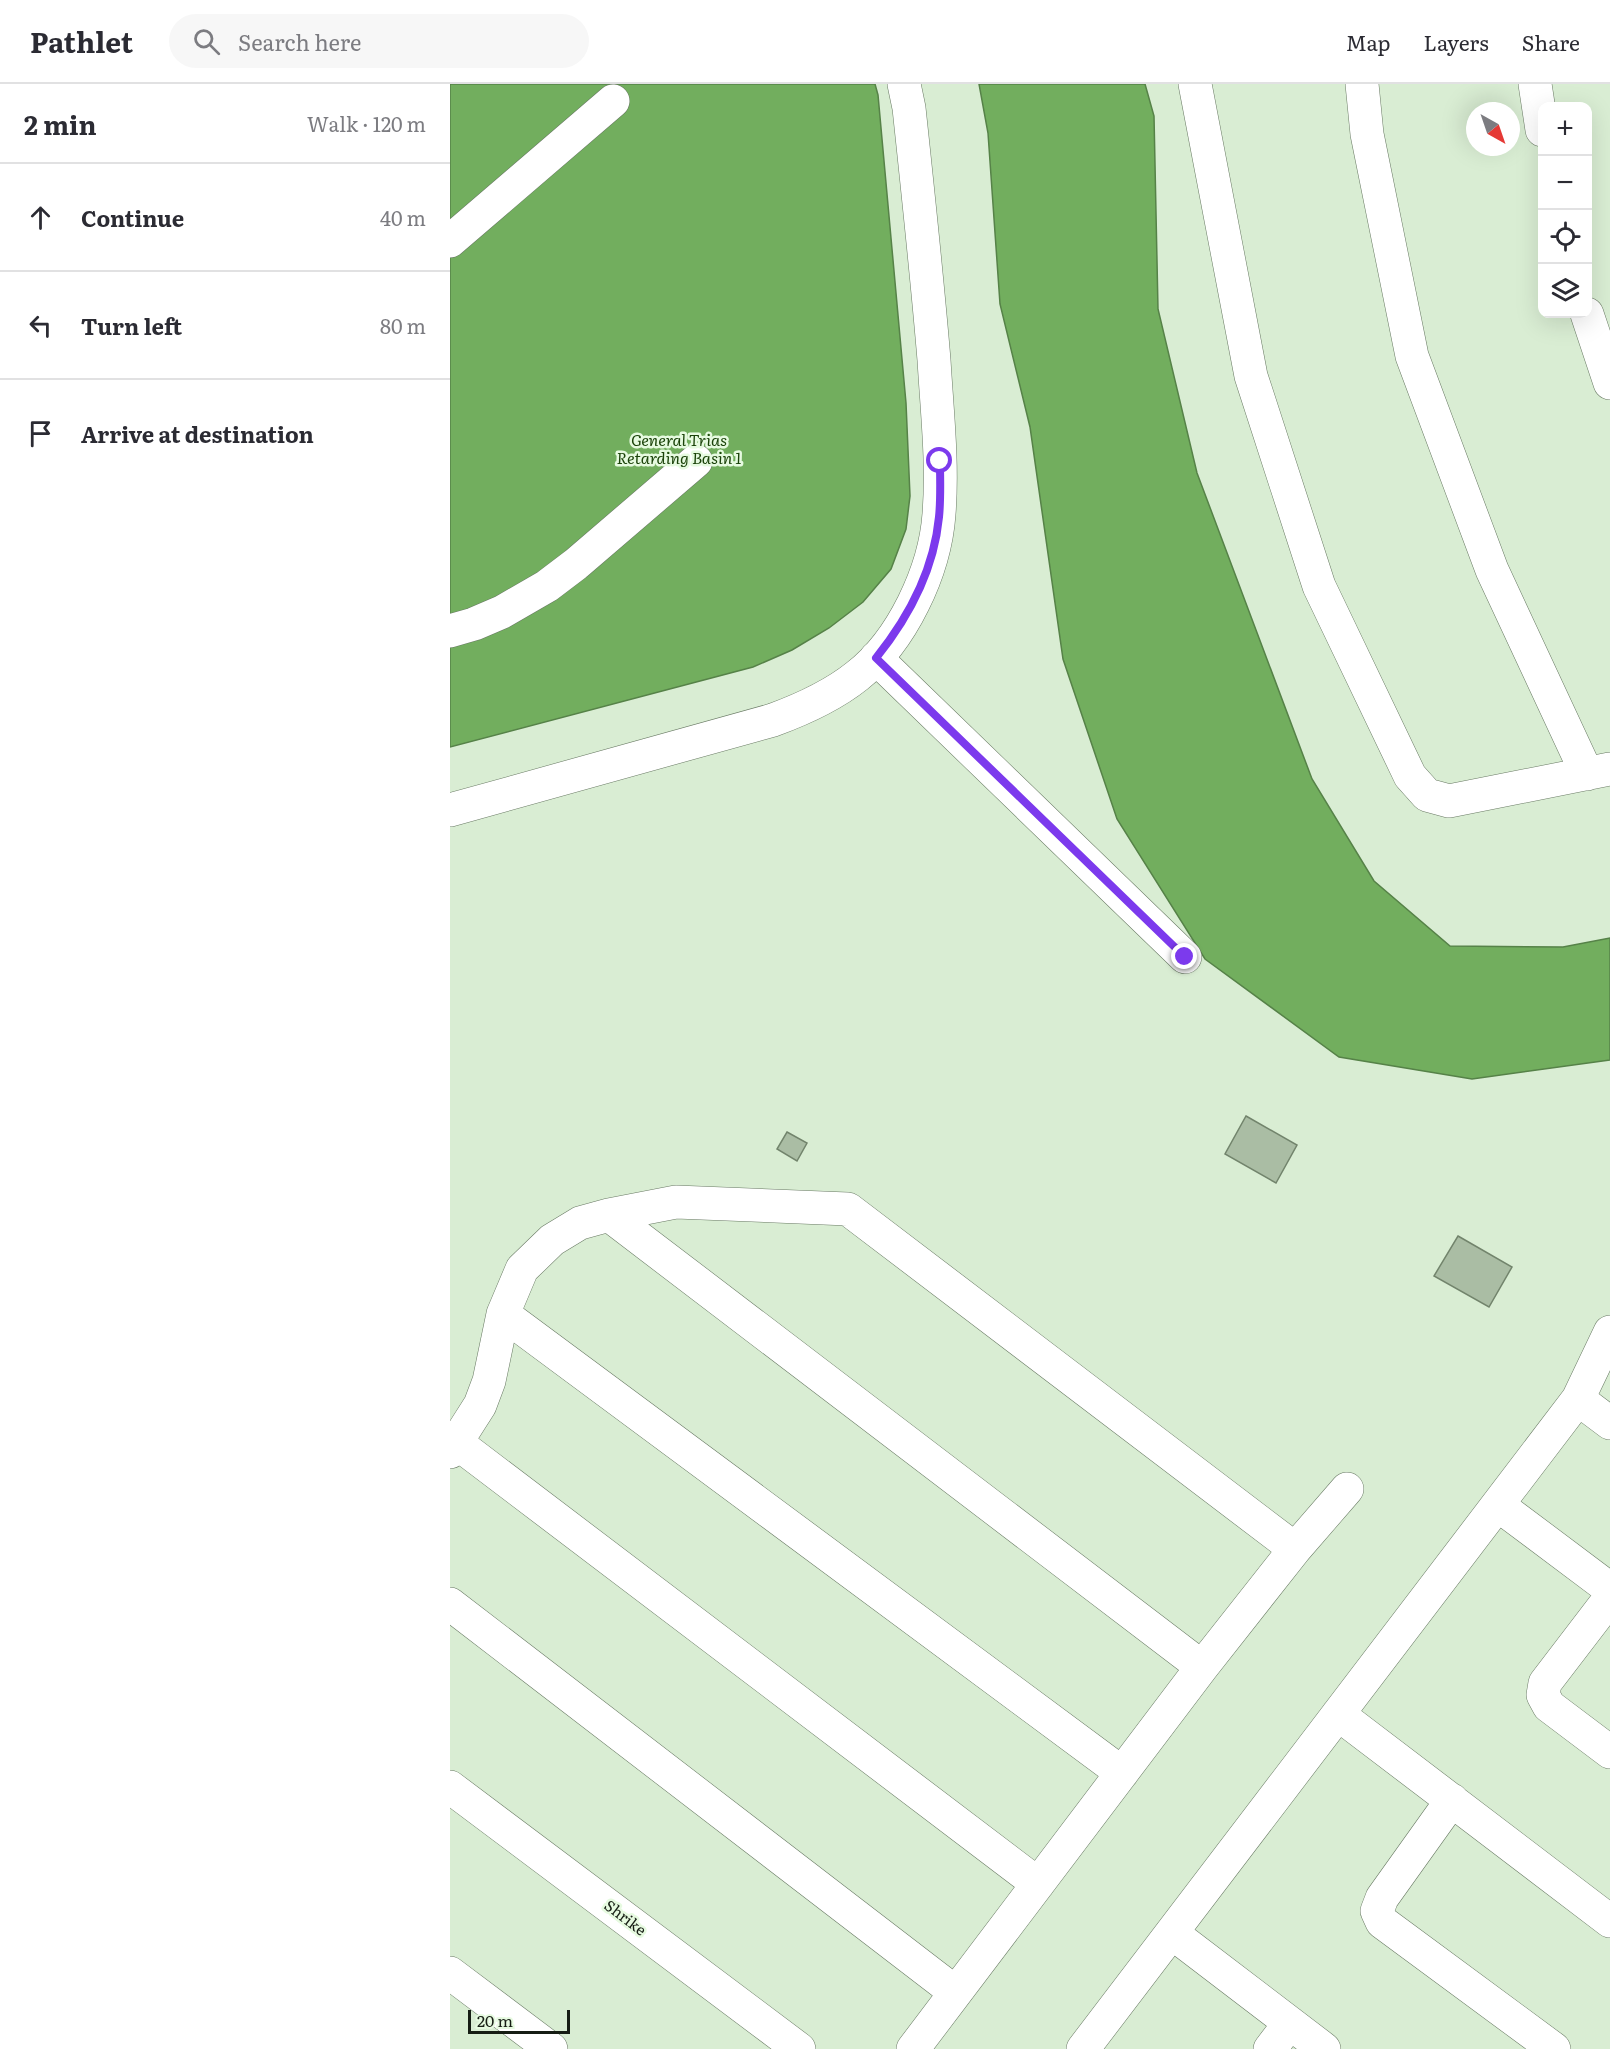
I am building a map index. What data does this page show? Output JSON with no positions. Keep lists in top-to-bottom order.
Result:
{
  "streets": {
    "street": ["Shrike"]
  },
  "water": ["General Trias Retarding Basin 1"],
  "scale_bar": "20 m",
  "north": "bottom right",
  "page": {
    "header": "Pathlet",
    "search": "Search here",
    "nav": ["Map", "Layers", "Share"],
    "heading": ["2 min", "Walk · 120 m"],
    "map_buttons": ["+", "−"],
    "list": [
      ["Continue", "40 m"],
      ["Turn left", "80 m"],
      "Arrive at destination"
    ],
    "scale": "20 m"
  }
}
